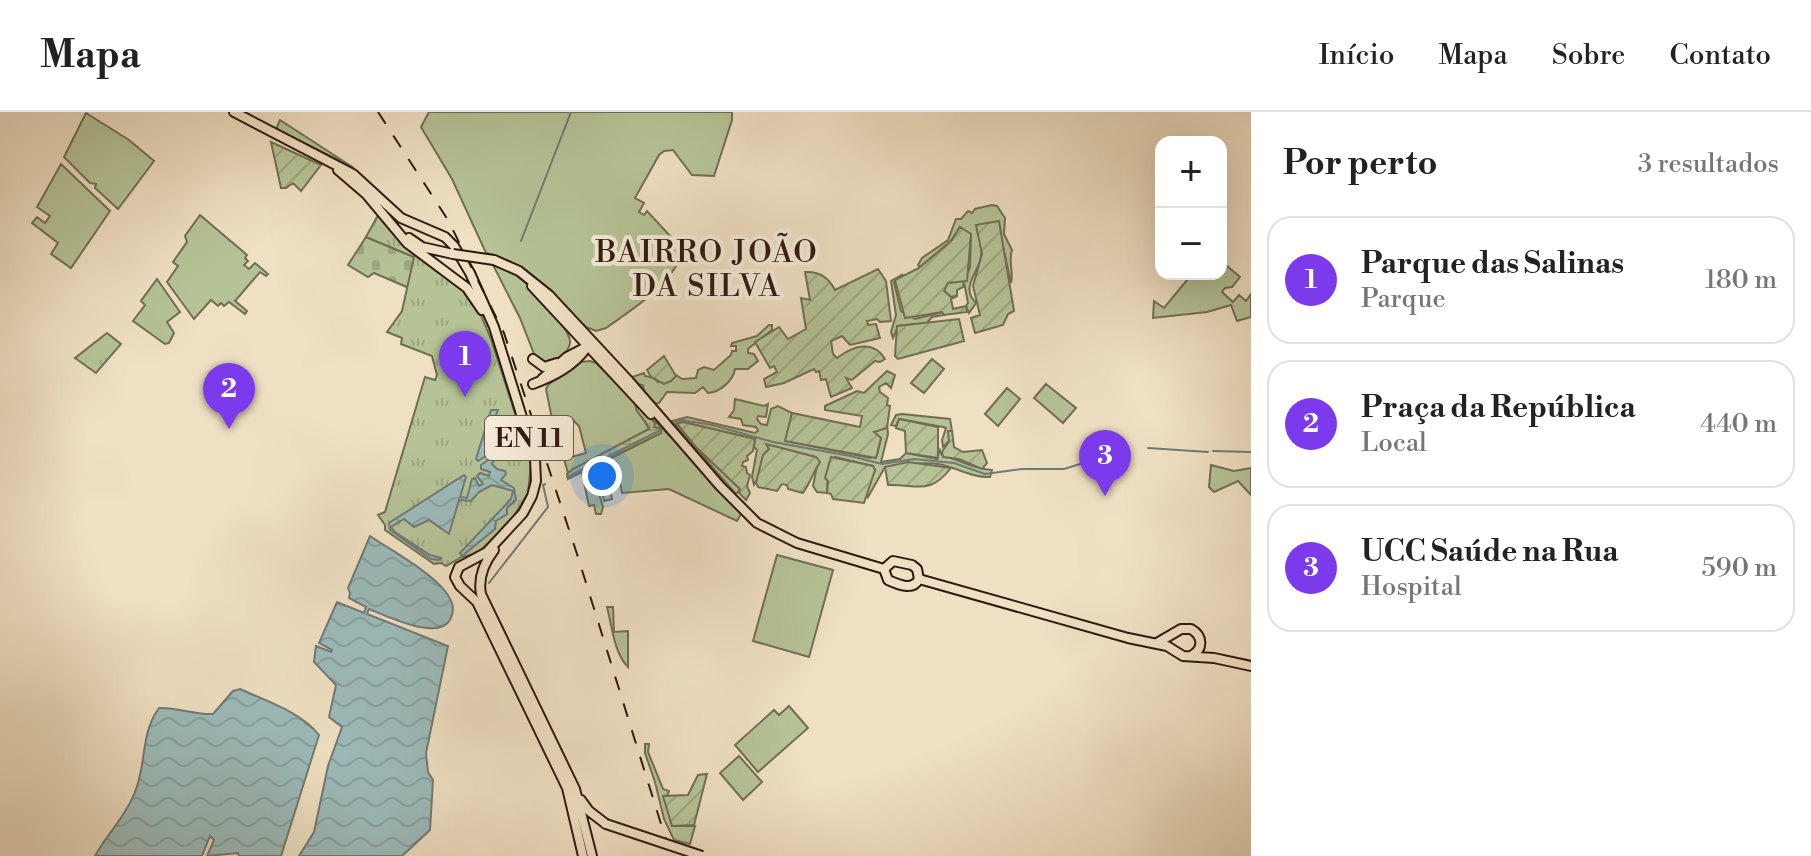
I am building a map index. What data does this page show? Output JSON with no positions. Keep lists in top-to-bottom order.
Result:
{
  "streets": {
    "main road": ["EN 11"]
  },
  "districts": ["BAIRRO JOÃO DA SILVA"],
  "page": {
    "header": "Mapa",
    "nav": [
      "Início",
      "Mapa",
      "Sobre",
      "Contato"
    ],
    "heading": ["Por perto", "3 resultados"],
    "map_buttons": ["+", "−"],
    "list": [
      {
        "mark": "1",
        "name": "Parque das Salinas",
        "note": "Parque",
        "value": "180 m"
      },
      {
        "mark": "2",
        "name": "Praça da República",
        "note": "Local",
        "value": "440 m"
      },
      {
        "mark": "3",
        "name": "UCC Saúde na Rua",
        "note": "Hospital",
        "value": "590 m"
      }
    ],
    "pins": ["1", "2", "3"]
  }
}
